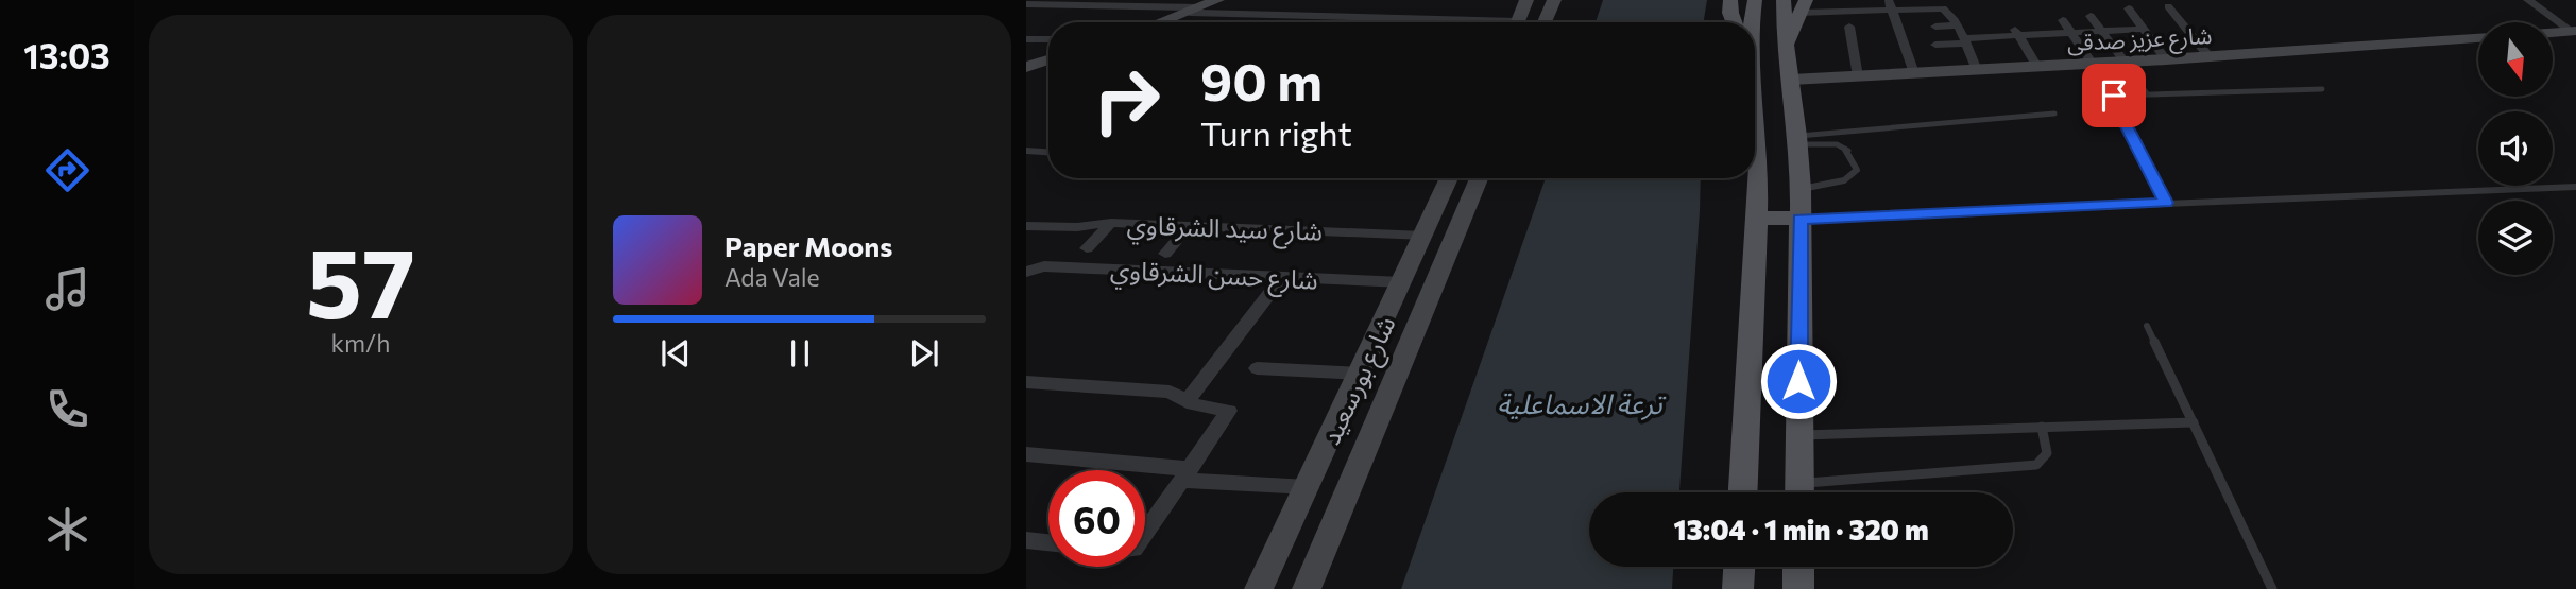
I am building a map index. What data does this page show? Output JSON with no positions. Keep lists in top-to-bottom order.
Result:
{
  "streets": {
    "street": [
      "شارع عزيز صدقى",
      "شارع سيد الشرقاوي",
      "شارع حسن الشرقاوي",
      "شارع بورسعيد"
    ]
  },
  "crossings": [
    ["شارع سيد الشرقاوي", "شارع بورسعيد"],
    ["شارع حسن الشرقاوي", "شارع بورسعيد"]
  ],
  "water": ["ترعة الاسماعلية"],
  "north": "bottom",
  "page": {
    "tabs": "13:03",
    "tile": ["57", "km/h"],
    "turn": ["90 m", "Turn right"],
    "song": ["Paper Moons", "Ada Vale"],
    "limit": "60",
    "trip": "13:04 · 1 min · 320 m"
  }
}
